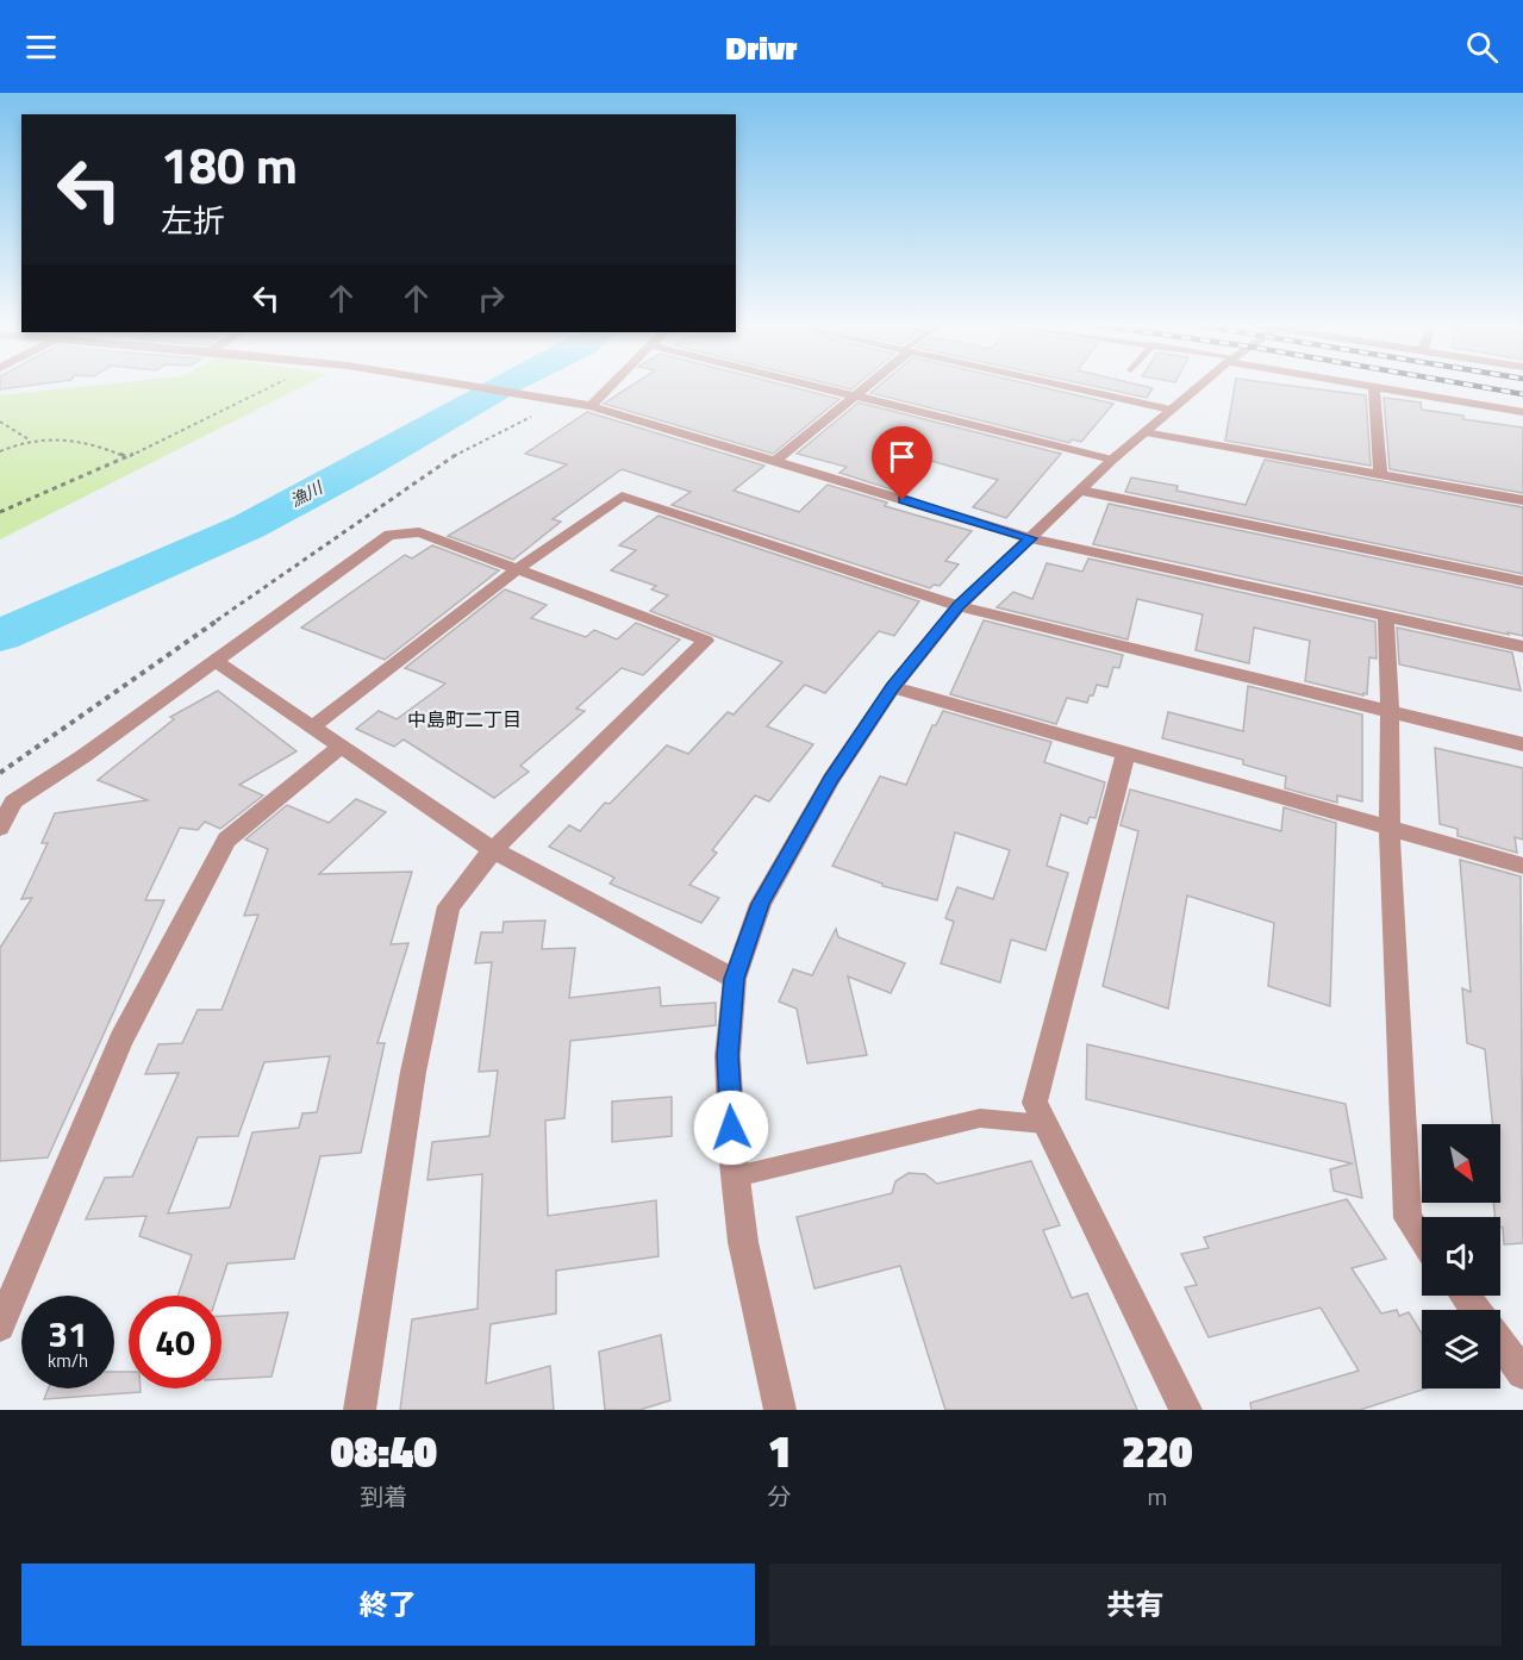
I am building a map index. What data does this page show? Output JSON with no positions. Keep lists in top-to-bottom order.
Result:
{
  "districts": ["中島町二丁目"],
  "water": ["漁川"],
  "north": "bottom right",
  "page": {
    "header": "Drivr",
    "turn": ["180 m", "左折"],
    "speed": "31 km/h",
    "limit": "40",
    "eta": [
      "08:40",
      "到着",
      "1",
      "分",
      "220",
      "m"
    ],
    "buttons": ["終了", "共有"]
  }
}
